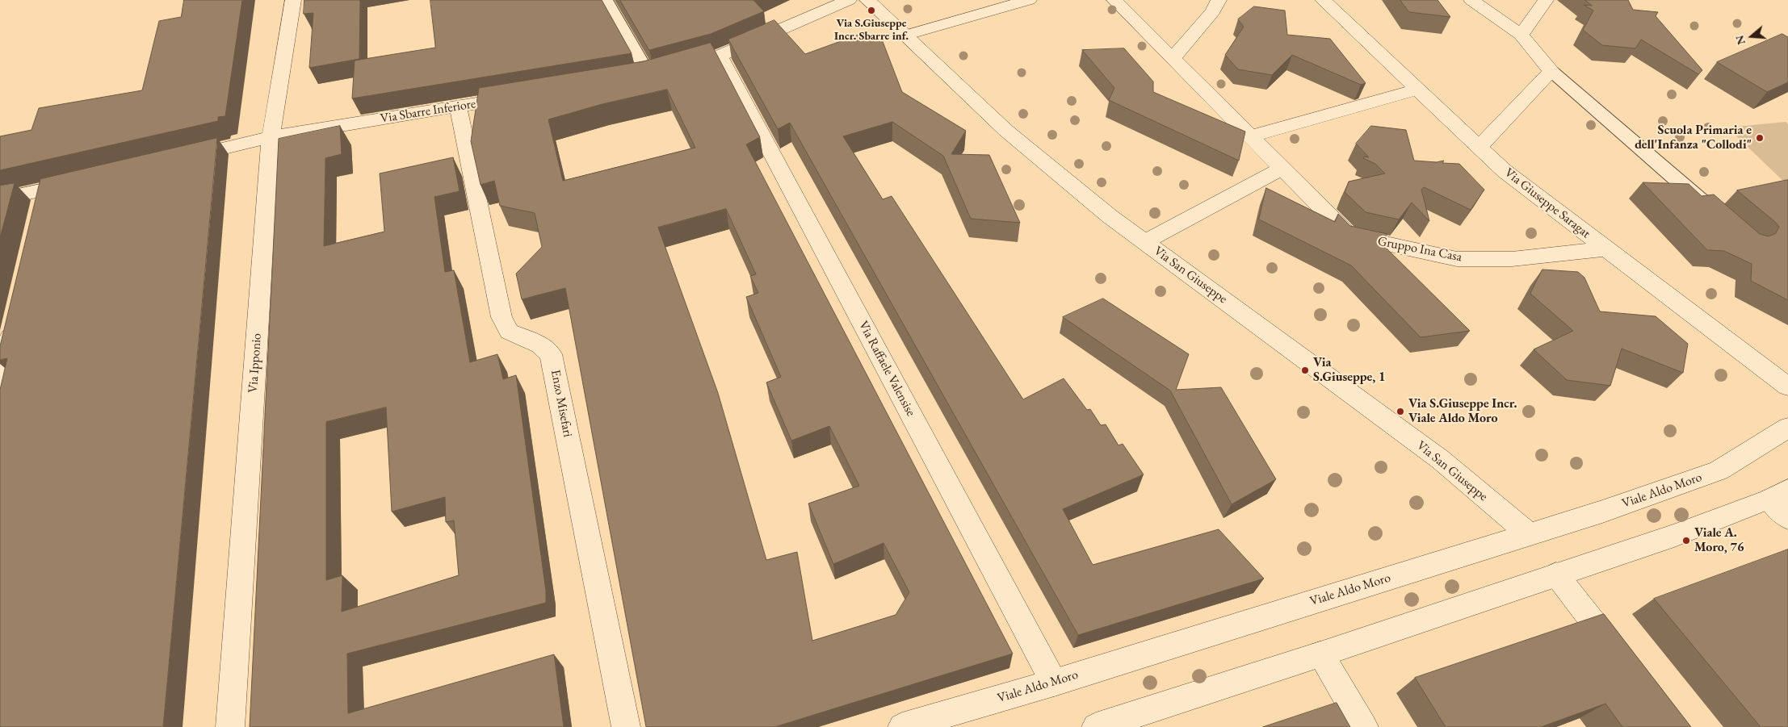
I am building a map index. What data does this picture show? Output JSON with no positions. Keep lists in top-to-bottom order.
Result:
{
  "streets": {
    "street": [
      "Via Sbarre Inferiore",
      "Via Giuseppe Saragat",
      "Gruppo Ina Casa",
      "Via San Giuseppe",
      "Via Ipponio",
      "Via Raffaele Valensise",
      "Enzo Misefari",
      "Viale Aldo Moro"
    ]
  },
  "crossings": [
    ["Via Sbarre Inferiore", "Via Ipponio"],
    ["Via Sbarre Inferiore", "Enzo Misefari"],
    ["Via Giuseppe Saragat", "Gruppo Ina Casa"],
    ["Via San Giuseppe", "Viale Aldo Moro"],
    ["Via Raffaele Valensise", "Viale Aldo Moro"]
  ],
  "places": [
    "Via S.Giuseppe Incr. Sbarre inf.",
    "Scuola Primaria e dell'Infanza \"Collodi\"",
    "Via S.Giuseppe, 1",
    "Via S.Giuseppe Incr. Viale Aldo Moro",
    "Viale A. Moro, 76"
  ],
  "north": "left"
}
